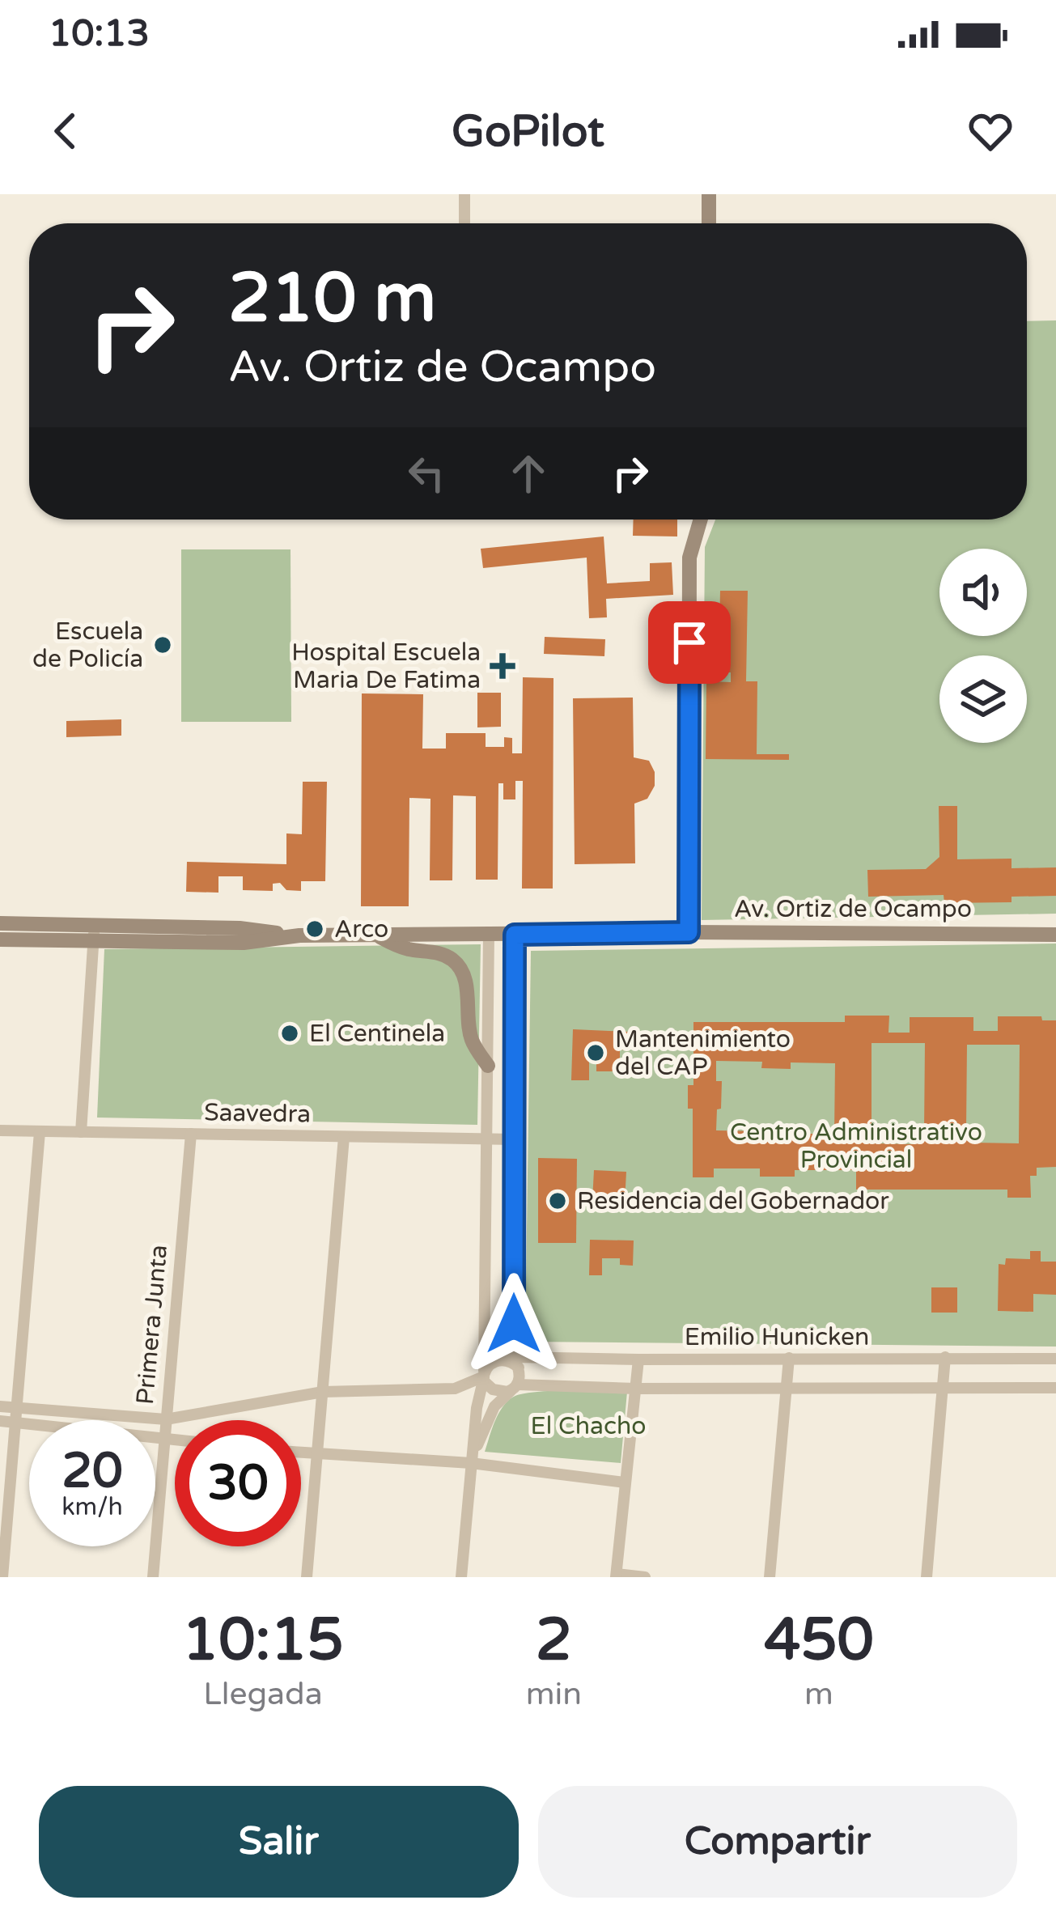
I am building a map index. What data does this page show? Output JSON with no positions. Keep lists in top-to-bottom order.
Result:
{
  "streets": {
    "main road": ["Av. Ortiz de Ocampo"],
    "street": ["Saavedra", "Primera Junta", "Emilio Hunicken"]
  },
  "crossings": [
    ["Saavedra", "Primera Junta"],
    ["Primera Junta", "Emilio Hunicken"]
  ],
  "parks": ["Centro Administrativo Provincial", "El Chacho"],
  "places": {
    "other": [
      "Escuela de Policía",
      "Arco",
      "El Centinela",
      "Mantenimiento del CAP",
      "Residencia del Gobernador"
    ],
    "health": ["Hospital Escuela Maria De Fatima"]
  },
  "page": {
    "status": "10:13",
    "header": "GoPilot",
    "turn": ["210 m", "Av. Ortiz de Ocampo"],
    "speed": "20 km/h",
    "limit": "30",
    "eta": [
      "10:15",
      "Llegada",
      "2",
      "min",
      "450",
      "m"
    ],
    "buttons": ["Salir", "Compartir"]
  }
}
